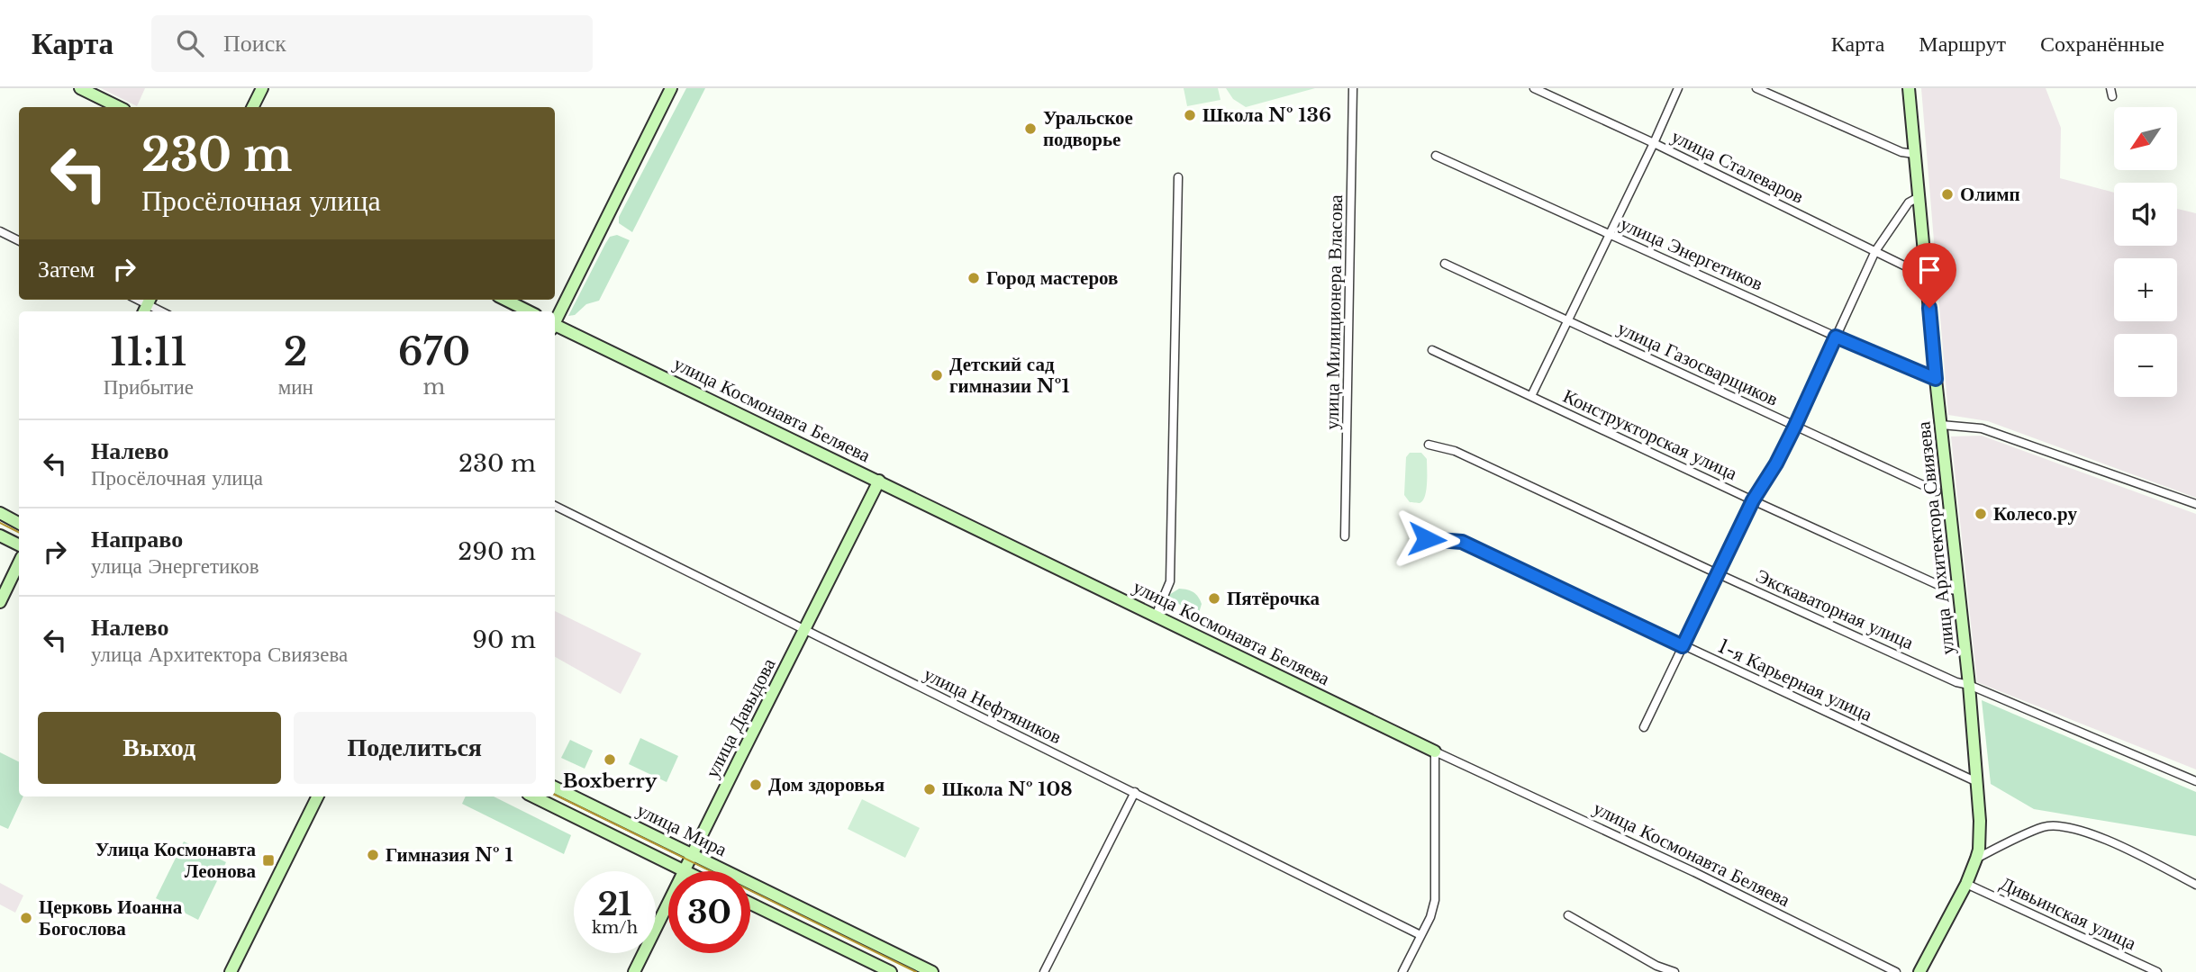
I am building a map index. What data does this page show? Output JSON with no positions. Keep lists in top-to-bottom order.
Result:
{
  "streets": {
    "main road": [
      "улица Космонавта Беляева",
      "улица Архитектора Свиязева",
      "улица Давыдова",
      "улица Мира"
    ],
    "street": [
      "улица Сталеваров",
      "улица Энергетиков",
      "улица Милиционера Власова",
      "улица Газосварщиков",
      "Конструкторская улица",
      "Экскаваторная улица",
      "1-я Карьерная улица",
      "улица Нефтяников",
      "Дивьинская улица"
    ]
  },
  "crossings": [
    ["улица Сталеваров", "улица Архитектора Свиязева"],
    ["улица Энергетиков", "улица Архитектора Свиязева"],
    ["улица Космонавта Беляева", "улица Давыдова"],
    ["Конструкторская улица", "улица Архитектора Свиязева"],
    ["улица Архитектора Свиязева", "Экскаваторная улица"],
    ["улица Архитектора Свиязева", "1-я Карьерная улица"],
    ["улица Архитектора Свиязева", "Дивьинская улица"],
    ["улица Нефтяников", "улица Давыдова"],
    ["улица Давыдова", "улица Мира"]
  ],
  "places": {
    "other": [
      "Школа № 136",
      "Уральское подворье",
      "Олимп",
      "Город мастеров",
      "Детский сад гимназии №1",
      "Колесо.ру",
      "Пятёрочка",
      "Boxberry",
      "Дом здоровья",
      "Школа № 108",
      "Гимназия № 1",
      "Церковь Иоанна Богослова"
    ],
    "transit": ["Улица Космонавта Леонова"]
  },
  "north": "bottom left",
  "page": {
    "header": "Карта",
    "search": "Поиск",
    "nav": ["Карта", "Маршрут", "Сохранённые"],
    "map_buttons": ["+", "−"],
    "turn": ["230 m", "Просёлочная улица"],
    "then": "Затем",
    "eta": [
      "11:11",
      "Прибытие",
      "2",
      "мин",
      "670",
      "m"
    ],
    "list": [
      {
        "name": "Налево",
        "note": "Просёлочная улица",
        "value": "230 m"
      },
      {
        "name": "Направо",
        "note": "улица Энергетиков",
        "value": "290 m"
      },
      {
        "name": "Налево",
        "note": "улица Архитектора Свиязева",
        "value": "90 m"
      }
    ],
    "buttons": ["Выход", "Поделиться"],
    "speed": "21 km/h",
    "limit": "30"
  }
}
